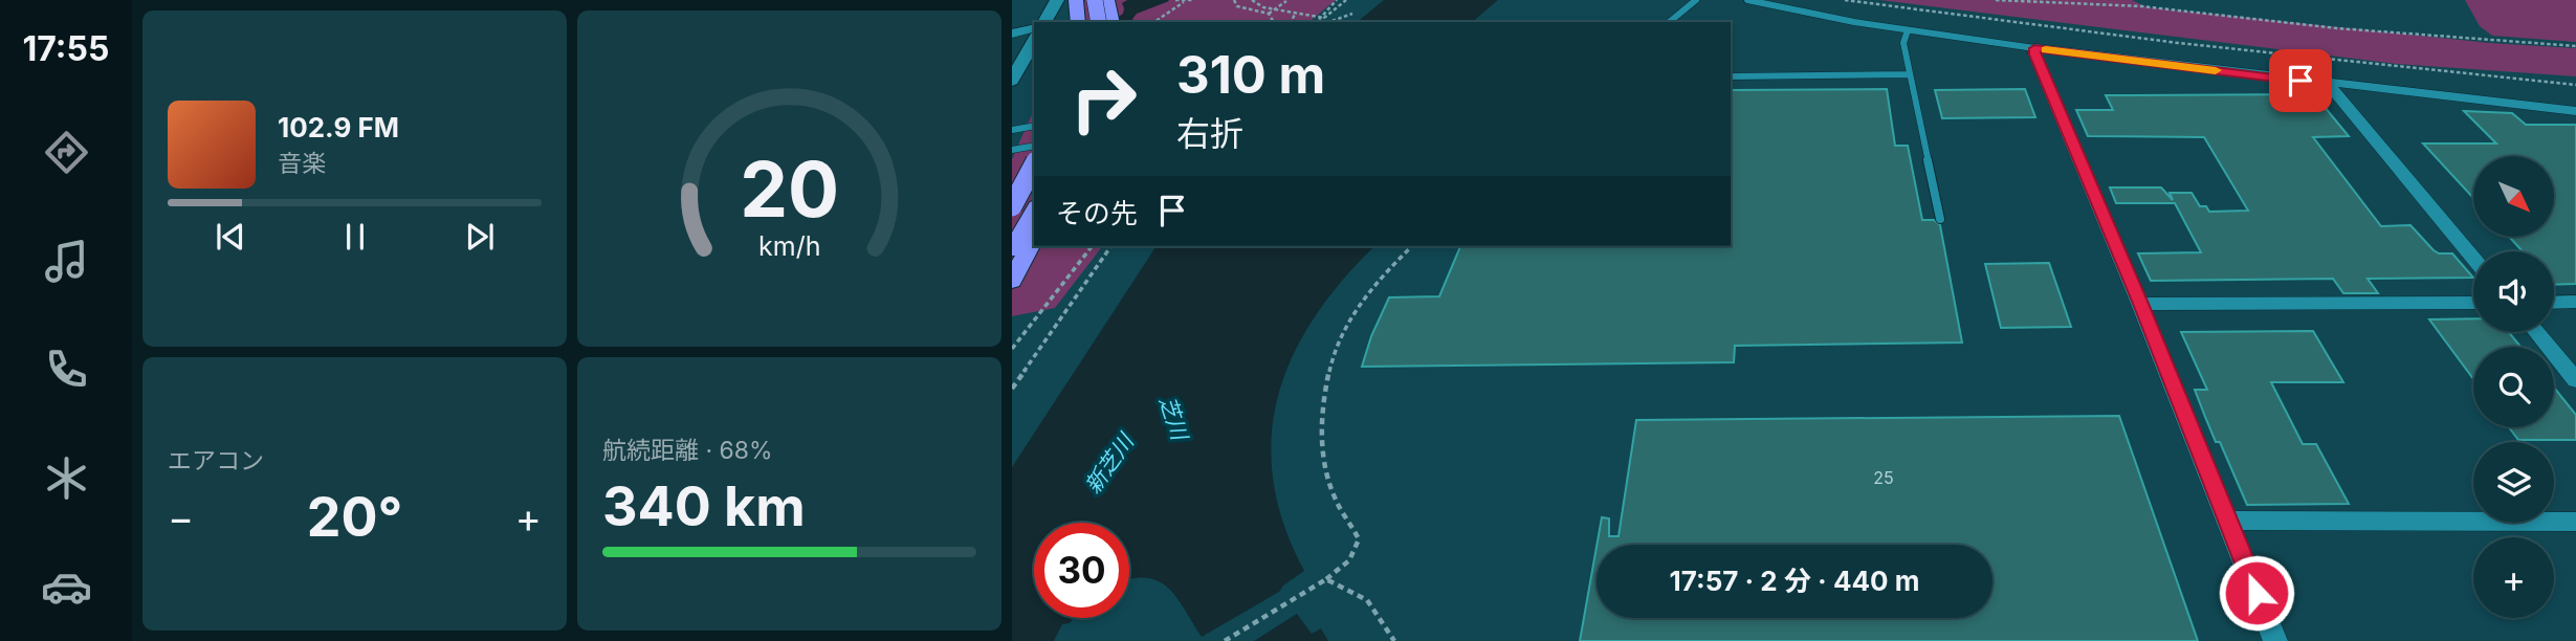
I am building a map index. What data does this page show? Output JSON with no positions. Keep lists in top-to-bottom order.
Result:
{
  "water": ["芝川", "新芝川"],
  "house_numbers": ["25"],
  "north": "bottom right",
  "page": {
    "tabs": "17:55",
    "turn": ["310 m", "右折"],
    "song": ["102.9 FM", "音楽"],
    "map_buttons": "+",
    "then": "その先",
    "tile": [
      "エアコン",
      ["航続距離 · 68%", "340 km"]
    ],
    "heat": ["−", "20°", "+"],
    "limit": "30",
    "trip": "17:57 · 2 分 · 440 m",
    "gauge": ["20", "km/h"]
  }
}
